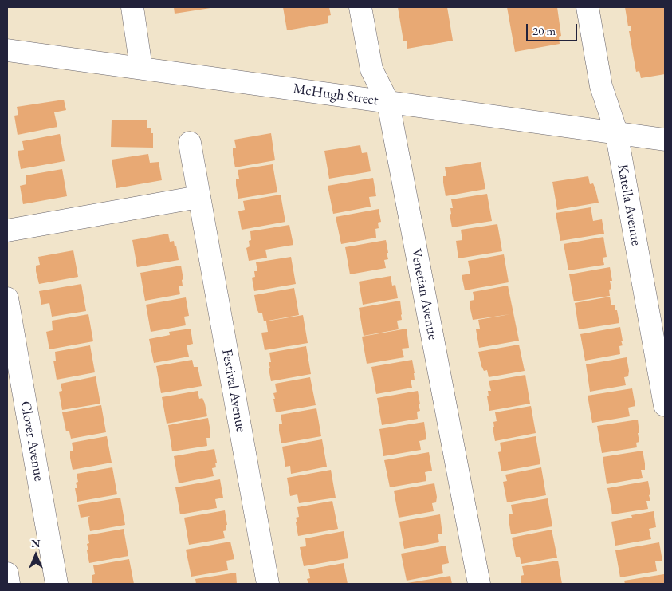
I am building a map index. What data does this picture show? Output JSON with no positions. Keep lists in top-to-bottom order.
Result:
{
  "streets": {
    "street": [
      "McHugh Street",
      "Katella Avenue",
      "Venetian Avenue",
      "Festival Avenue",
      "Clover Avenue"
    ]
  },
  "crossings": [
    ["McHugh Street", "Katella Avenue"],
    ["McHugh Street", "Venetian Avenue"]
  ],
  "scale_bar": "20 m",
  "north": "top"
}
